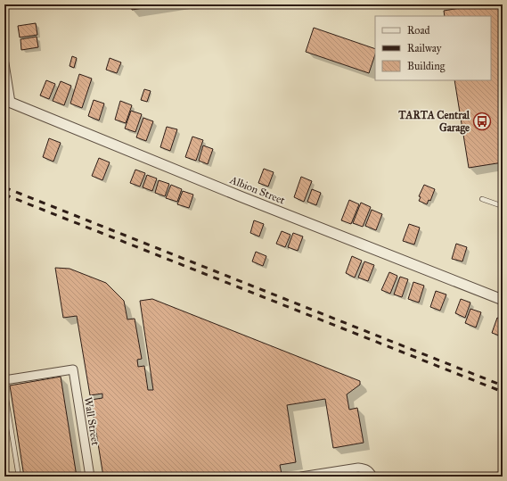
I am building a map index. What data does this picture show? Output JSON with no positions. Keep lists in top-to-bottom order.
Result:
{
  "streets": {
    "street": ["Albion Street", "Wall Street"]
  },
  "places": {
    "bus stop": ["TARTA Central Garage"]
  },
  "legend": ["Road", "Railway", "Building"]
}
